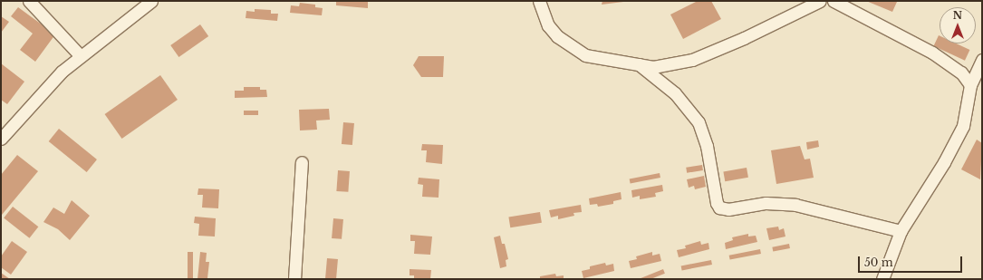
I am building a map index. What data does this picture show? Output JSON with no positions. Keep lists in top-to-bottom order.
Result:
{
  "scale_bar": "50 m",
  "north": "top"
}
